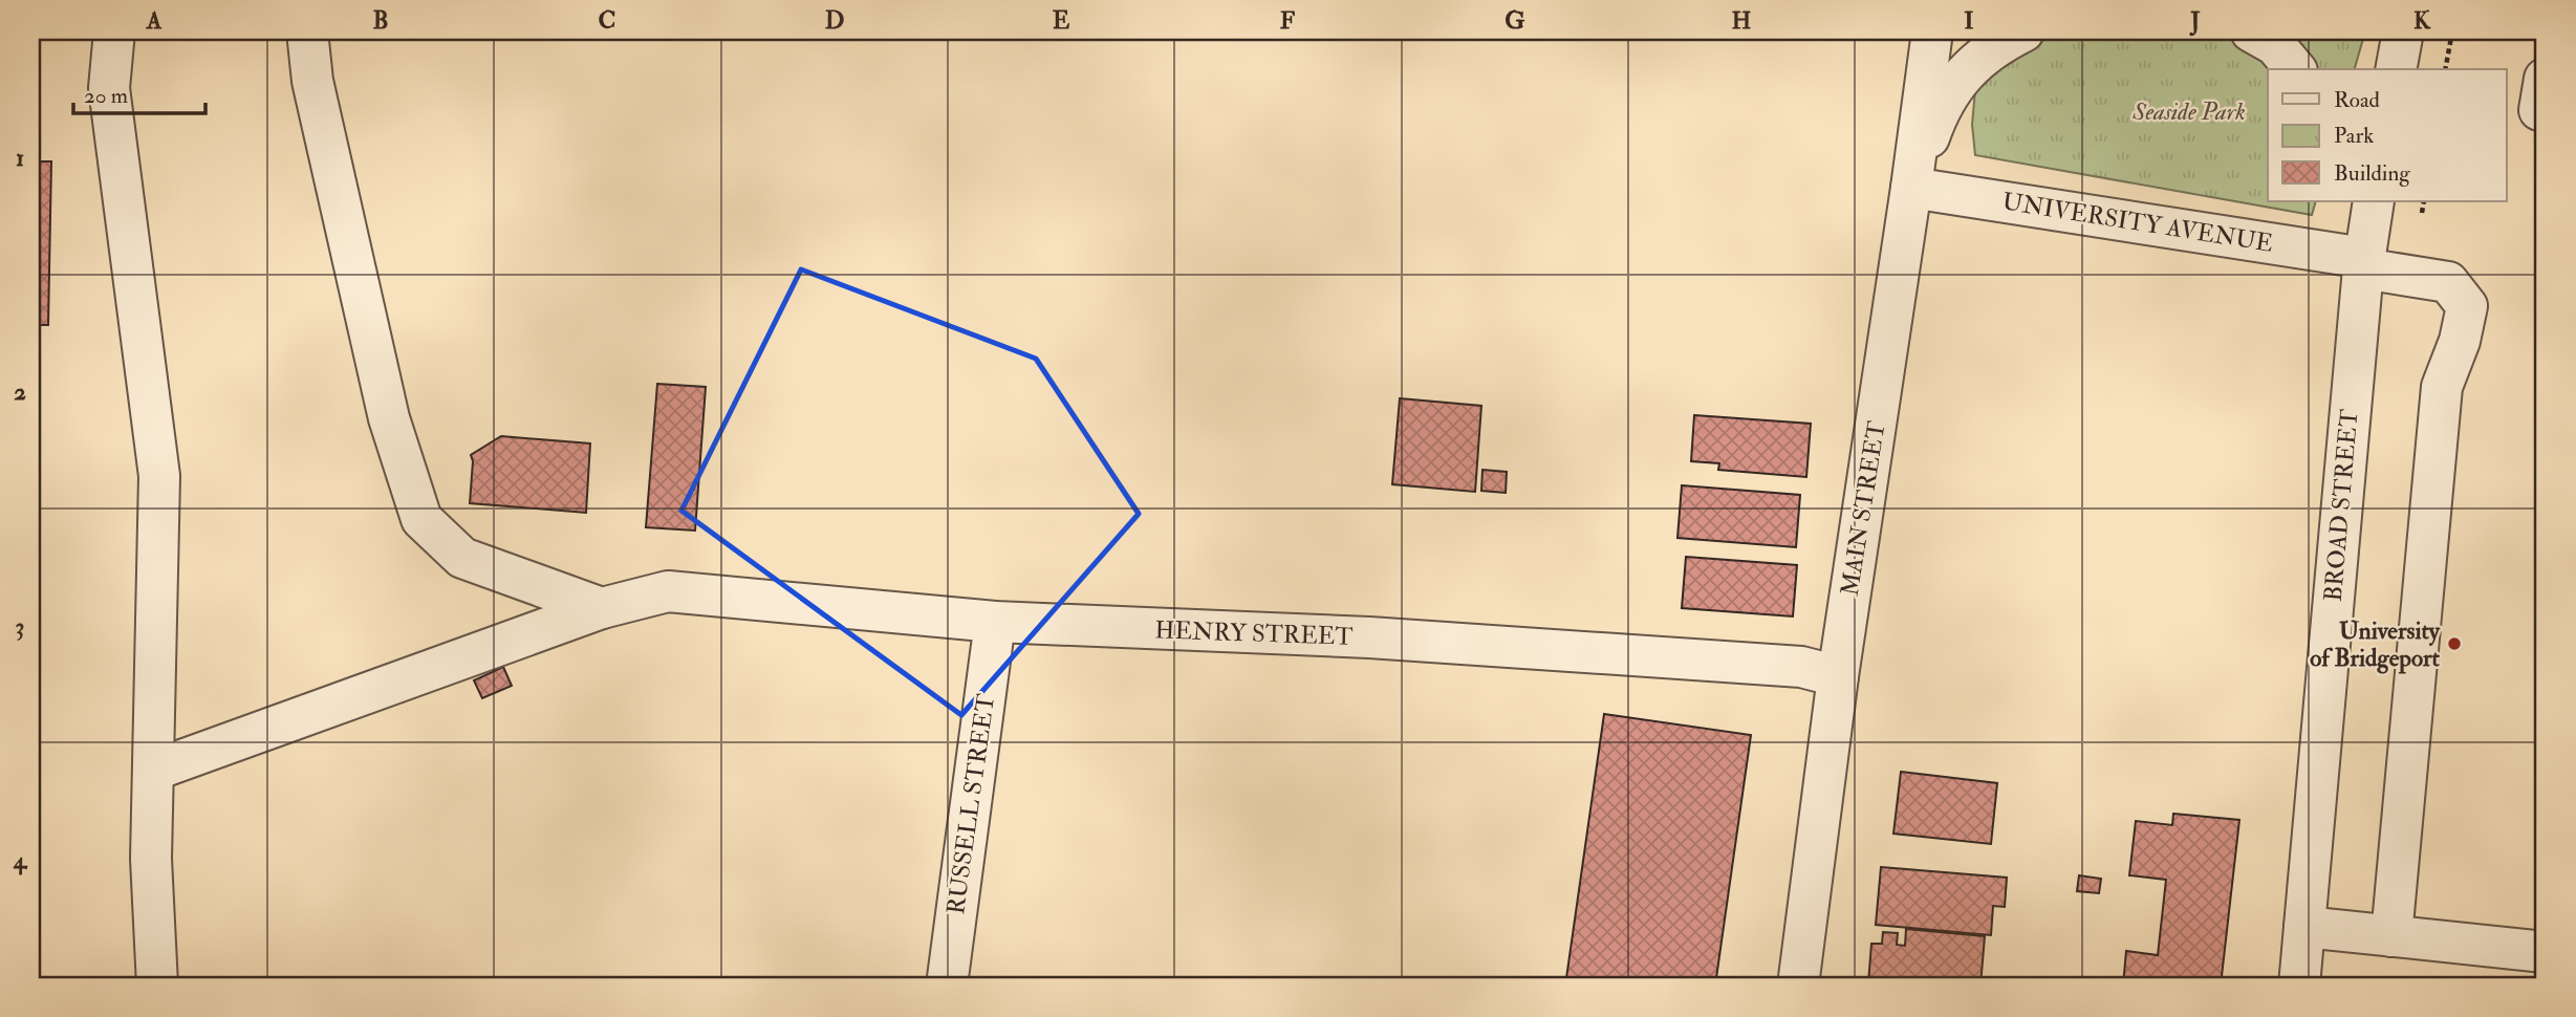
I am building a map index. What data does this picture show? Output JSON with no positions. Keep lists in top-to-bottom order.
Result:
{
  "streets": {
    "street": [
      "UNIVERSITY AVENUE",
      "BROAD STREET",
      "MAIN STREET",
      "HENRY STREET",
      "RUSSELL STREET"
    ]
  },
  "crossings": [
    ["UNIVERSITY AVENUE", "BROAD STREET"],
    ["UNIVERSITY AVENUE", "MAIN STREET"],
    ["MAIN STREET", "HENRY STREET"],
    ["HENRY STREET", "RUSSELL STREET"]
  ],
  "parks": ["Seaside Park"],
  "places": ["University of Bridgeport"],
  "legend": ["Road", "Park", "Building"],
  "scale_bar": "20 m",
  "grid": {
    "columns": [
      "A",
      "B",
      "C",
      "D",
      "E",
      "F",
      "G",
      "H",
      "I",
      "J",
      "K"
    ],
    "rows": [
      "1",
      "2",
      "3",
      "4"
    ]
  }
}
